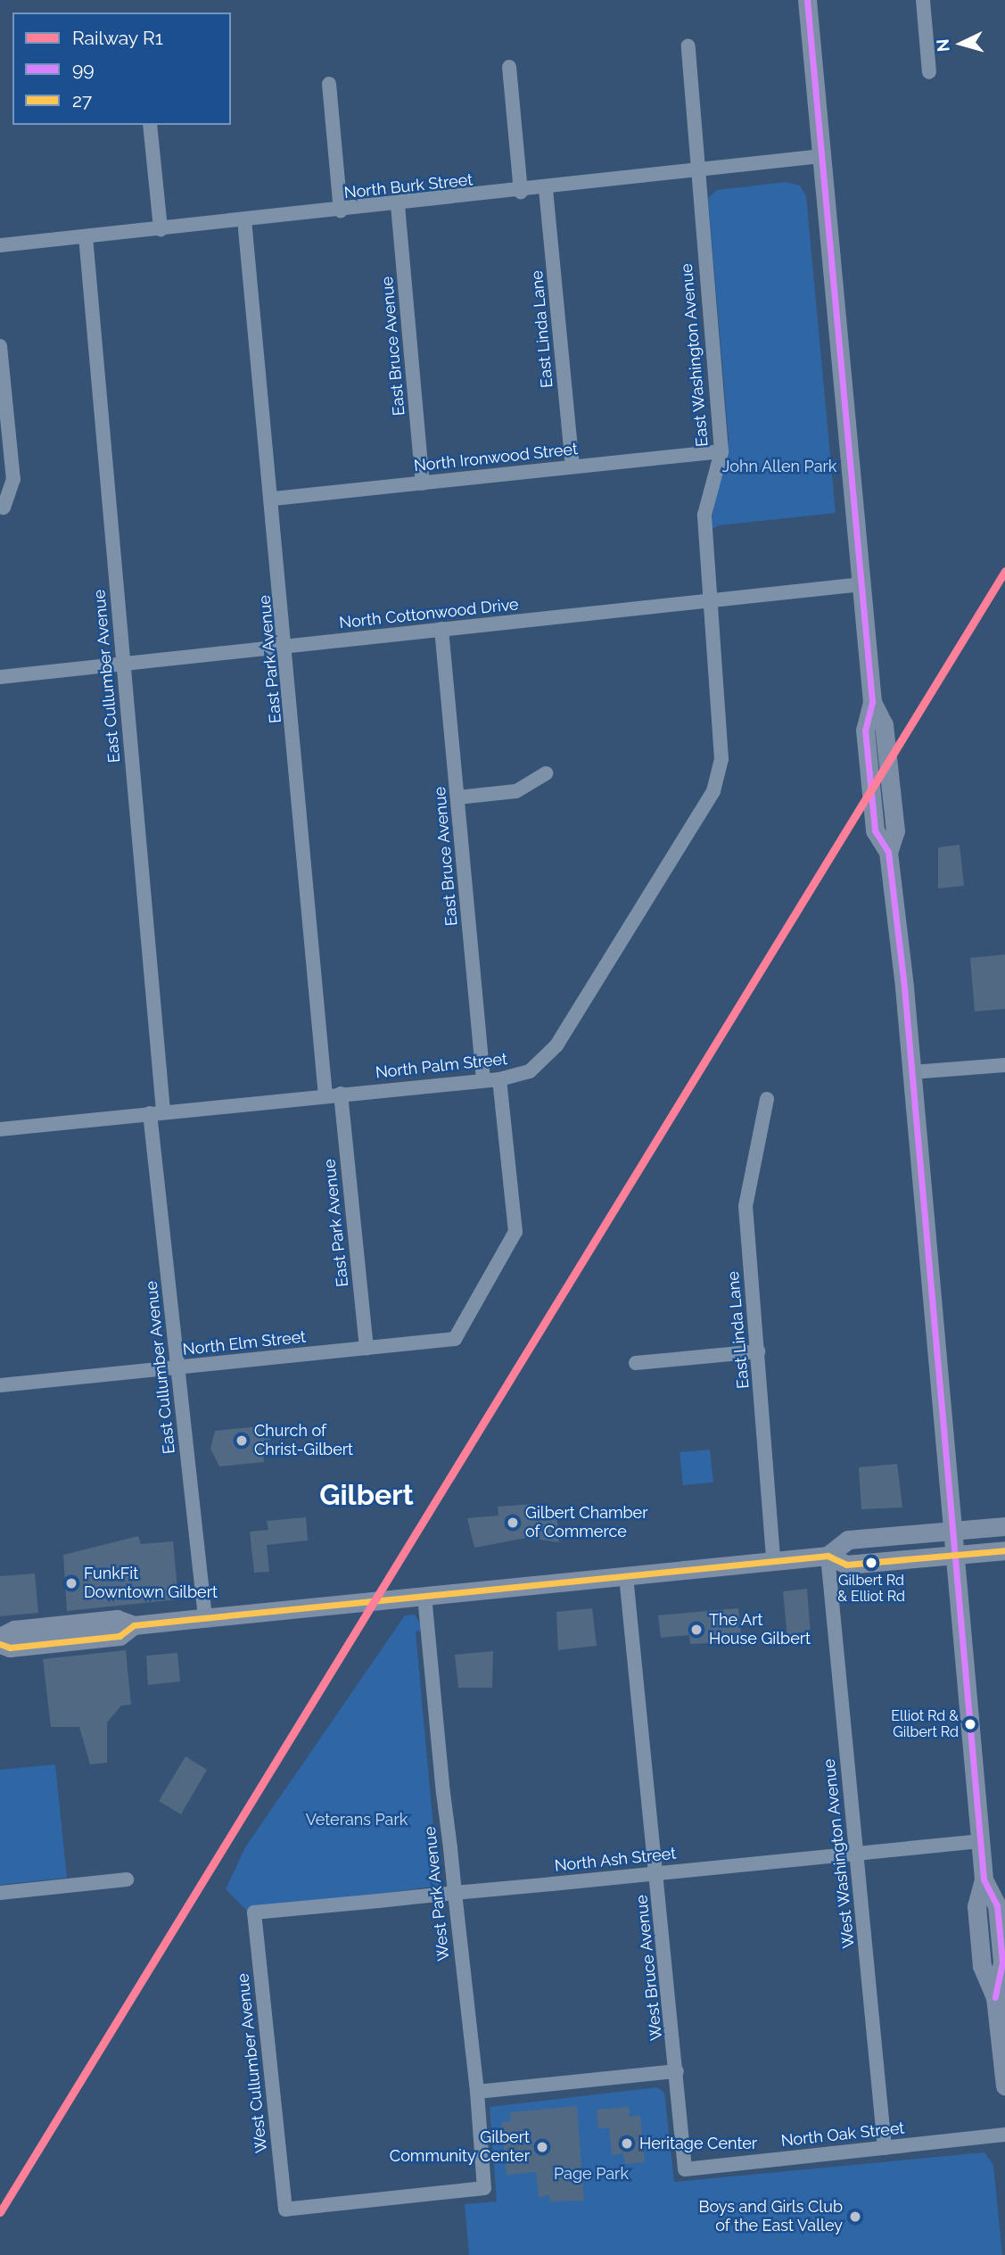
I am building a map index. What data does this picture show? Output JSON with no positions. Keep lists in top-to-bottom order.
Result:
{
  "streets": {
    "street": [
      "North Burk Street",
      "East Linda Lane",
      "East Bruce Avenue",
      "East Washington Avenue",
      "North Ironwood Street",
      "North Cottonwood Drive",
      "East Park Avenue",
      "East Cullumber Avenue",
      "North Palm Street",
      "North Elm Street",
      "West Washington Avenue",
      "North Ash Street",
      "West Park Avenue",
      "West Bruce Avenue",
      "West Cullumber Avenue",
      "North Oak Street"
    ]
  },
  "crossings": [
    ["North Burk Street", "East Linda Lane"],
    ["North Burk Street", "East Bruce Avenue"],
    ["North Burk Street", "East Washington Avenue"],
    ["North Burk Street", "East Park Avenue"],
    ["North Burk Street", "East Cullumber Avenue"],
    ["East Linda Lane", "North Ironwood Street"],
    ["East Bruce Avenue", "North Ironwood Street"],
    ["East Bruce Avenue", "North Cottonwood Drive"],
    ["East Bruce Avenue", "North Palm Street"],
    ["East Washington Avenue", "North Ironwood Street"],
    ["East Washington Avenue", "North Cottonwood Drive"],
    ["East Washington Avenue", "North Palm Street"],
    ["North Ironwood Street", "East Park Avenue"],
    ["North Cottonwood Drive", "East Park Avenue"],
    ["North Cottonwood Drive", "East Cullumber Avenue"],
    ["East Park Avenue", "North Palm Street"],
    ["East Park Avenue", "North Elm Street"],
    ["East Cullumber Avenue", "North Palm Street"],
    ["East Cullumber Avenue", "North Elm Street"],
    ["North Palm Street", "North Elm Street"],
    ["West Washington Avenue", "North Ash Street"],
    ["West Washington Avenue", "North Oak Street"],
    ["North Ash Street", "West Park Avenue"],
    ["North Ash Street", "West Bruce Avenue"],
    ["North Ash Street", "West Cullumber Avenue"],
    ["West Park Avenue", "West Cullumber Avenue"],
    ["West Bruce Avenue", "North Oak Street"]
  ],
  "districts": ["Gilbert"],
  "parks": ["John Allen Park", "Veterans Park", "Page Park"],
  "places": [
    "Church of Christ-Gilbert",
    "Gilbert Chamber of Commerce",
    "Gilbert Rd & Elliot Rd",
    "FunkFit Downtown Gilbert",
    "The Art House Gilbert",
    "Elliot Rd & Gilbert Rd",
    "Heritage Center",
    "Gilbert Community Center",
    "Boys and Girls Club of the East Valley"
  ],
  "lines": ["transit line 99", "rail line R1", "transit line 27"],
  "legend": ["Railway R1", "99", "27"],
  "north": "left"
}
